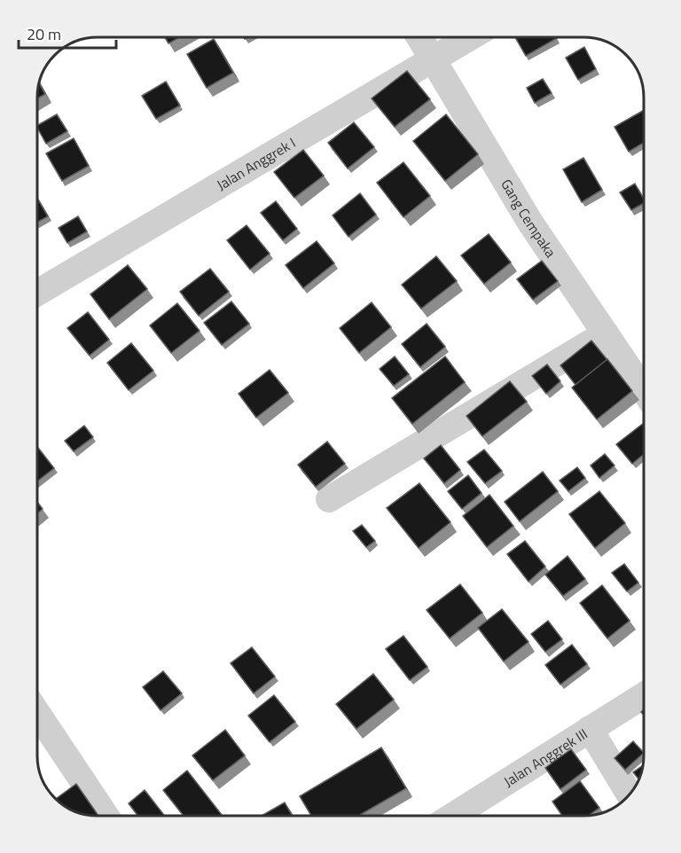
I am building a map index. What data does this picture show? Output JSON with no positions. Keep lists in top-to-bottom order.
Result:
{
  "streets": {
    "street": ["Jalan Anggrek I", "Gang Cempaka", "Jalan Anggrek III"]
  },
  "crossings": [
    ["Jalan Anggrek I", "Gang Cempaka"]
  ],
  "scale_bar": "20 m"
}
